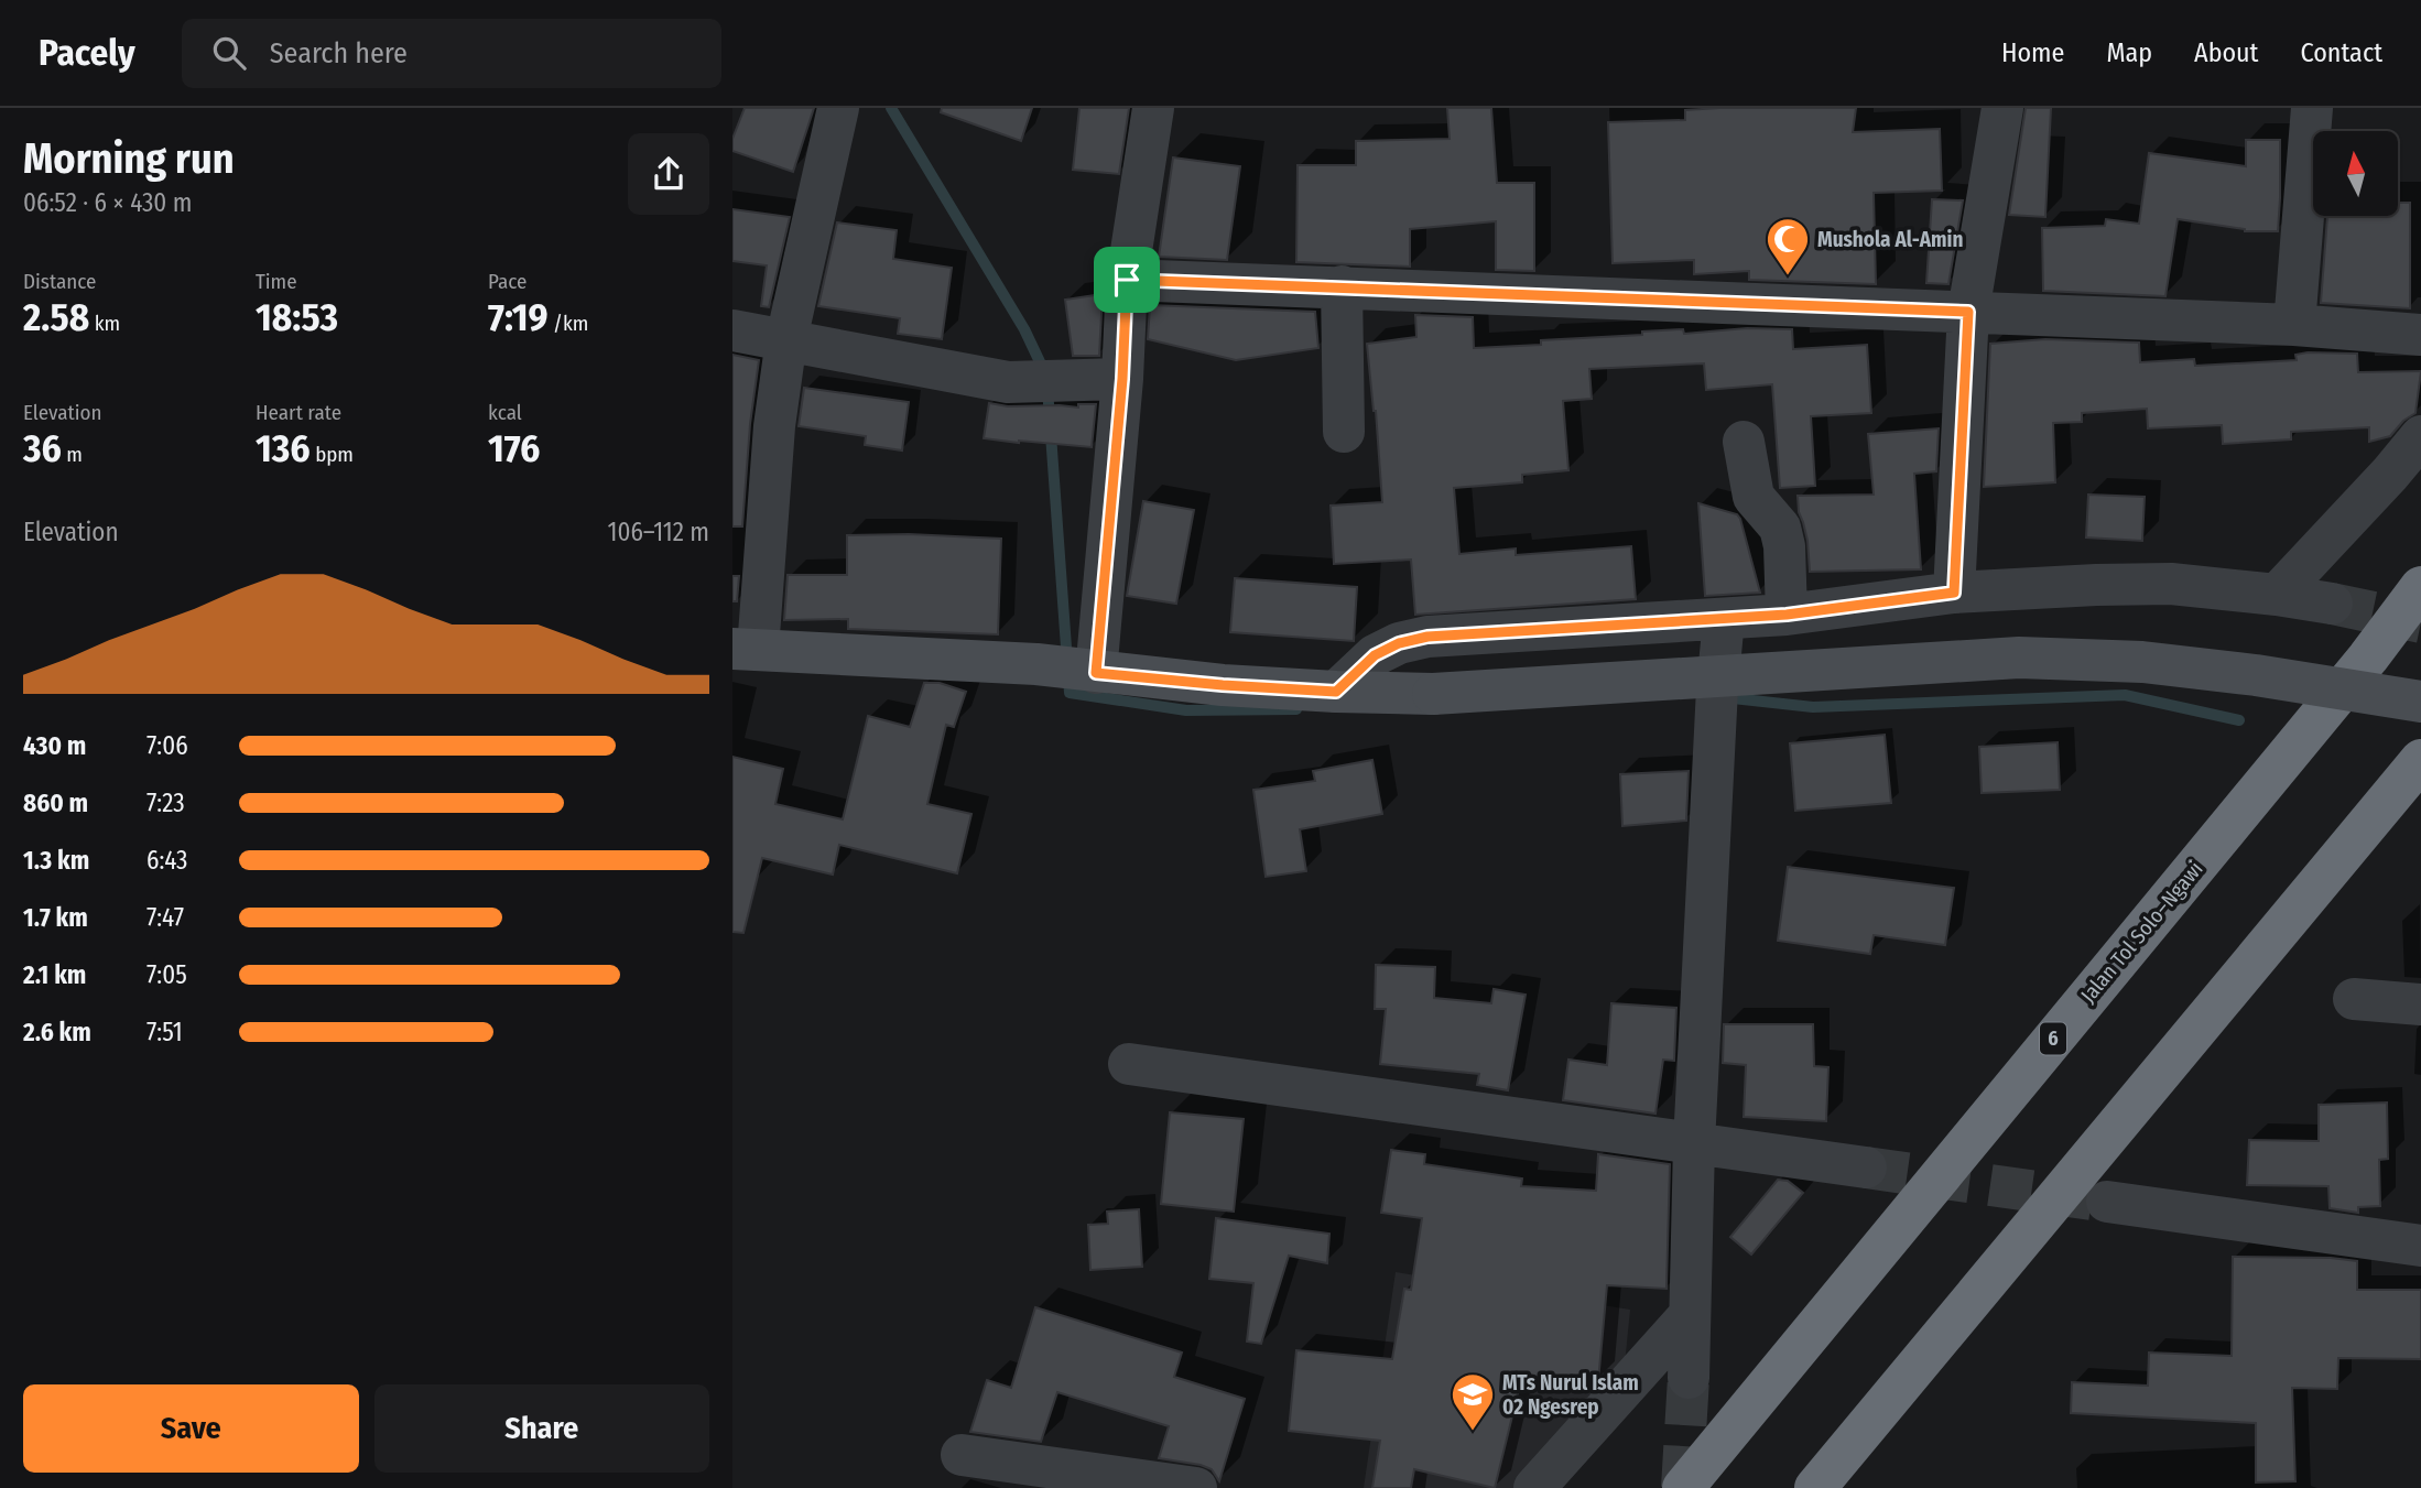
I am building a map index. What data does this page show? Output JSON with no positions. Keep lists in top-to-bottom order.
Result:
{
  "streets": {
    "highway": ["Jalan Tol Solo–Ngawi", "6"]
  },
  "places": {
    "mosque": ["Mushola Al-Amin"],
    "school or university": ["MTs Nurul Islam 02 Ngesrep"]
  },
  "north": "top",
  "page": {
    "header": "Pacely",
    "search": "Search here",
    "nav": [
      "Home",
      "Map",
      "About",
      "Contact"
    ],
    "heading": ["Morning run", "06:52 · 6 × 430 m"],
    "stats": [
      ["Distance", "2.58 km"],
      ["Time", "18:53"],
      ["Pace", "7:19 /km"],
      ["Elevation", "36 m"],
      ["Heart rate", "136 bpm"],
      ["kcal", "176"]
    ],
    "chart": ["Elevation", "106–112 m"],
    "list": [
      {
        "name": "430 m",
        "note": "7:06"
      },
      {
        "name": "860 m",
        "note": "7:23"
      },
      {
        "name": "1.3 km",
        "note": "6:43"
      },
      {
        "name": "1.7 km",
        "note": "7:47"
      },
      {
        "name": "2.1 km",
        "note": "7:05"
      },
      {
        "name": "2.6 km",
        "note": "7:51"
      }
    ],
    "buttons": ["Save", "Share"]
  }
}
